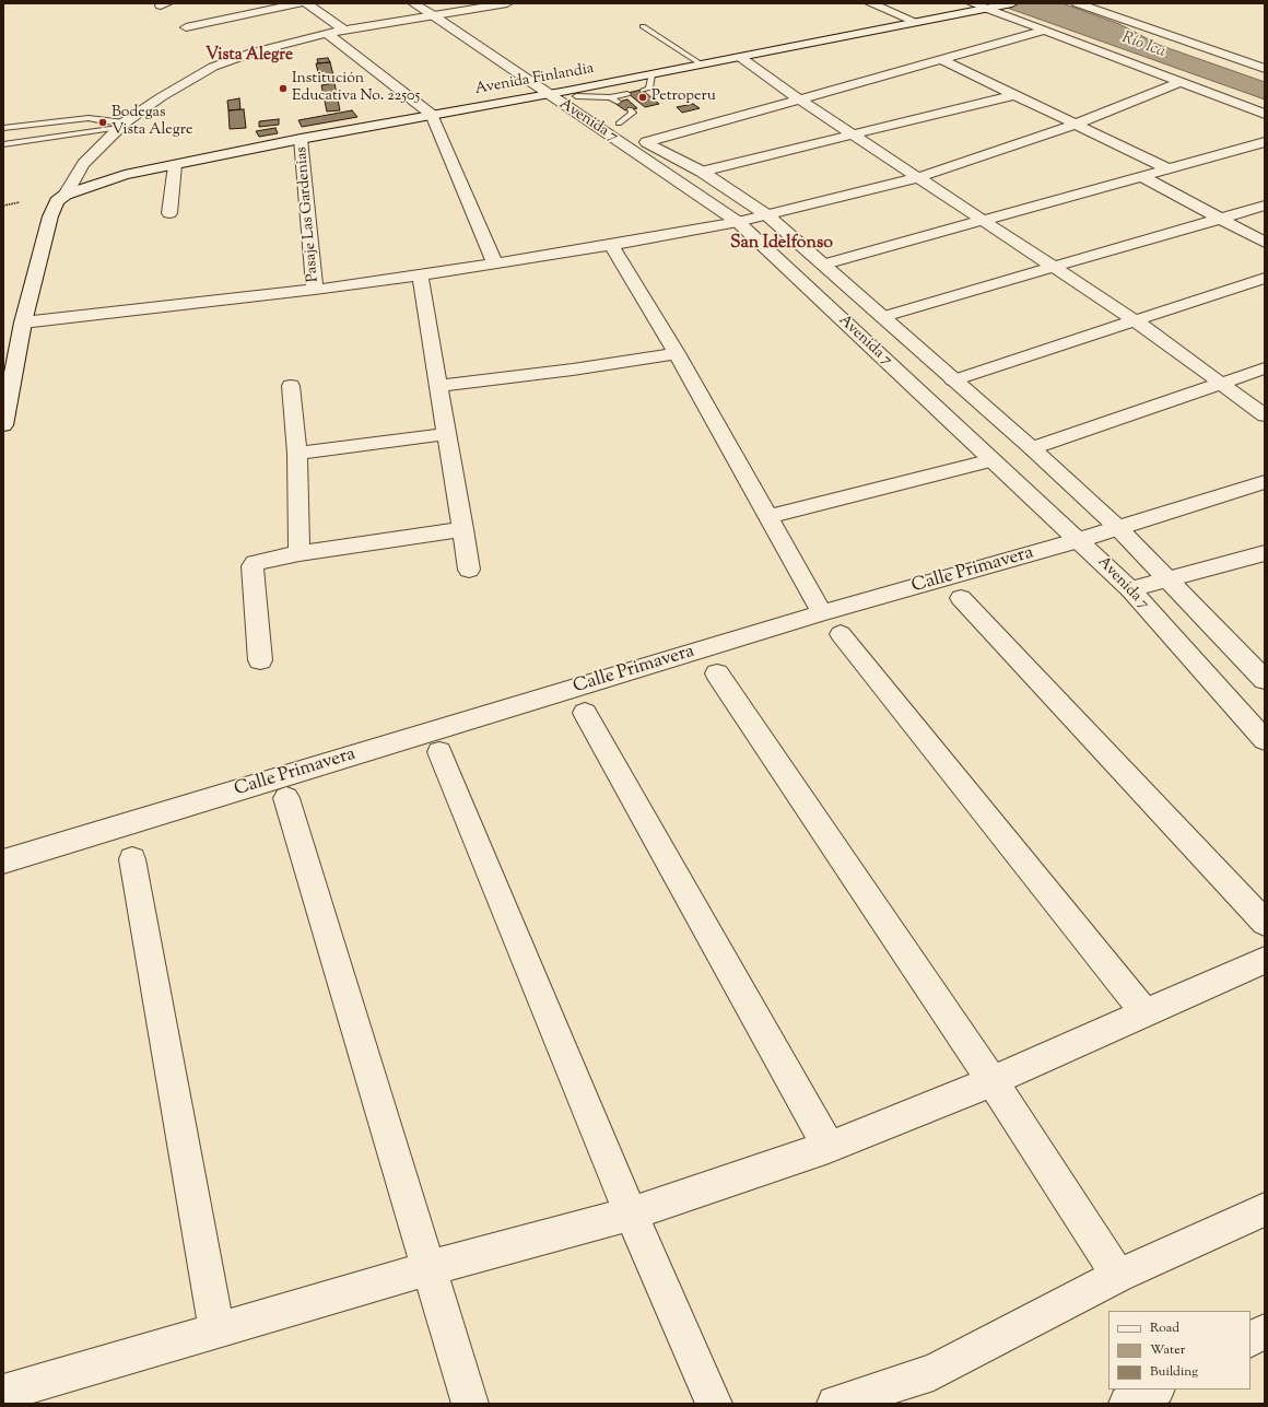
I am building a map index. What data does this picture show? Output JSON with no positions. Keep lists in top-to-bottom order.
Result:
{
  "streets": {
    "street": [
      "Avenida Finlandia",
      "Avenida 7",
      "Pasaje Las Gardenias",
      "Calle Primavera"
    ]
  },
  "crossings": [
    ["Avenida Finlandia", "Avenida 7"],
    ["Avenida Finlandia", "Pasaje Las Gardenias"],
    ["Avenida 7", "Calle Primavera"]
  ],
  "districts": ["Vista Alegre", "San Idelfonso"],
  "water": ["Río Ica"],
  "places": ["Institución Educativa No. 22505", "Petroperu", "Bodegas Vista Alegre"],
  "legend": ["Road", "Water", "Building"]
}
